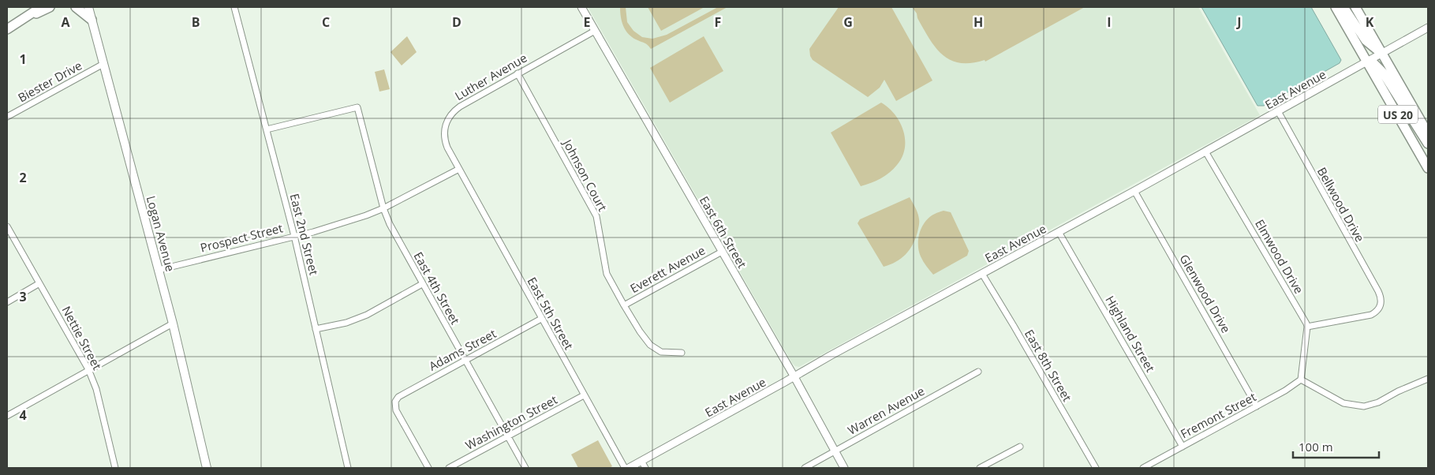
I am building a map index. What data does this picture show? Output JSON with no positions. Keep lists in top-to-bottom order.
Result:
{
  "streets": {
    "main road": ["US 20", "Logan Avenue"],
    "street": [
      "Luther Avenue",
      "Biester Drive",
      "East Avenue",
      "Johnson Court",
      "Bellwood Drive",
      "East 6th Street",
      "East 2nd Street",
      "Prospect Street",
      "Elmwood Drive",
      "Everett Avenue",
      "East 4th Street",
      "Glenwood Drive",
      "East 5th Street",
      "Highland Street",
      "Nettie Street",
      "Adams Street",
      "East 8th Street",
      "Warren Avenue",
      "Fremont Street",
      "Washington Street"
    ]
  },
  "crossings": [
    ["Luther Avenue", "Johnson Court"],
    ["Luther Avenue", "East 6th Street"],
    ["Luther Avenue", "Prospect Street"],
    ["Luther Avenue", "East 5th Street"],
    ["Biester Drive", "Logan Avenue"],
    ["East Avenue", "US 20"],
    ["East Avenue", "Bellwood Drive"],
    ["East Avenue", "East 6th Street"],
    ["East Avenue", "Elmwood Drive"],
    ["East Avenue", "Glenwood Drive"],
    ["East Avenue", "Highland Street"],
    ["East Avenue", "East 8th Street"],
    ["Johnson Court", "Everett Avenue"],
    ["Bellwood Drive", "Elmwood Drive"],
    ["East 6th Street", "Everett Avenue"],
    ["East 6th Street", "Warren Avenue"],
    ["Logan Avenue", "Prospect Street"],
    ["East 2nd Street", "Prospect Street"],
    ["East 2nd Street", "East 4th Street"],
    ["Prospect Street", "East 4th Street"],
    ["Prospect Street", "East 5th Street"],
    ["East 4th Street", "Adams Street"],
    ["East 4th Street", "Washington Street"],
    ["Glenwood Drive", "Fremont Street"],
    ["East 5th Street", "Adams Street"],
    ["East 5th Street", "Washington Street"],
    ["Highland Street", "Fremont Street"]
  ],
  "scale_bar": "100 m",
  "grid": {
    "columns": [
      "A",
      "B",
      "C",
      "D",
      "E",
      "F",
      "G",
      "H",
      "I",
      "J",
      "K"
    ],
    "rows": [
      "1",
      "2",
      "3",
      "4"
    ]
  }
}
